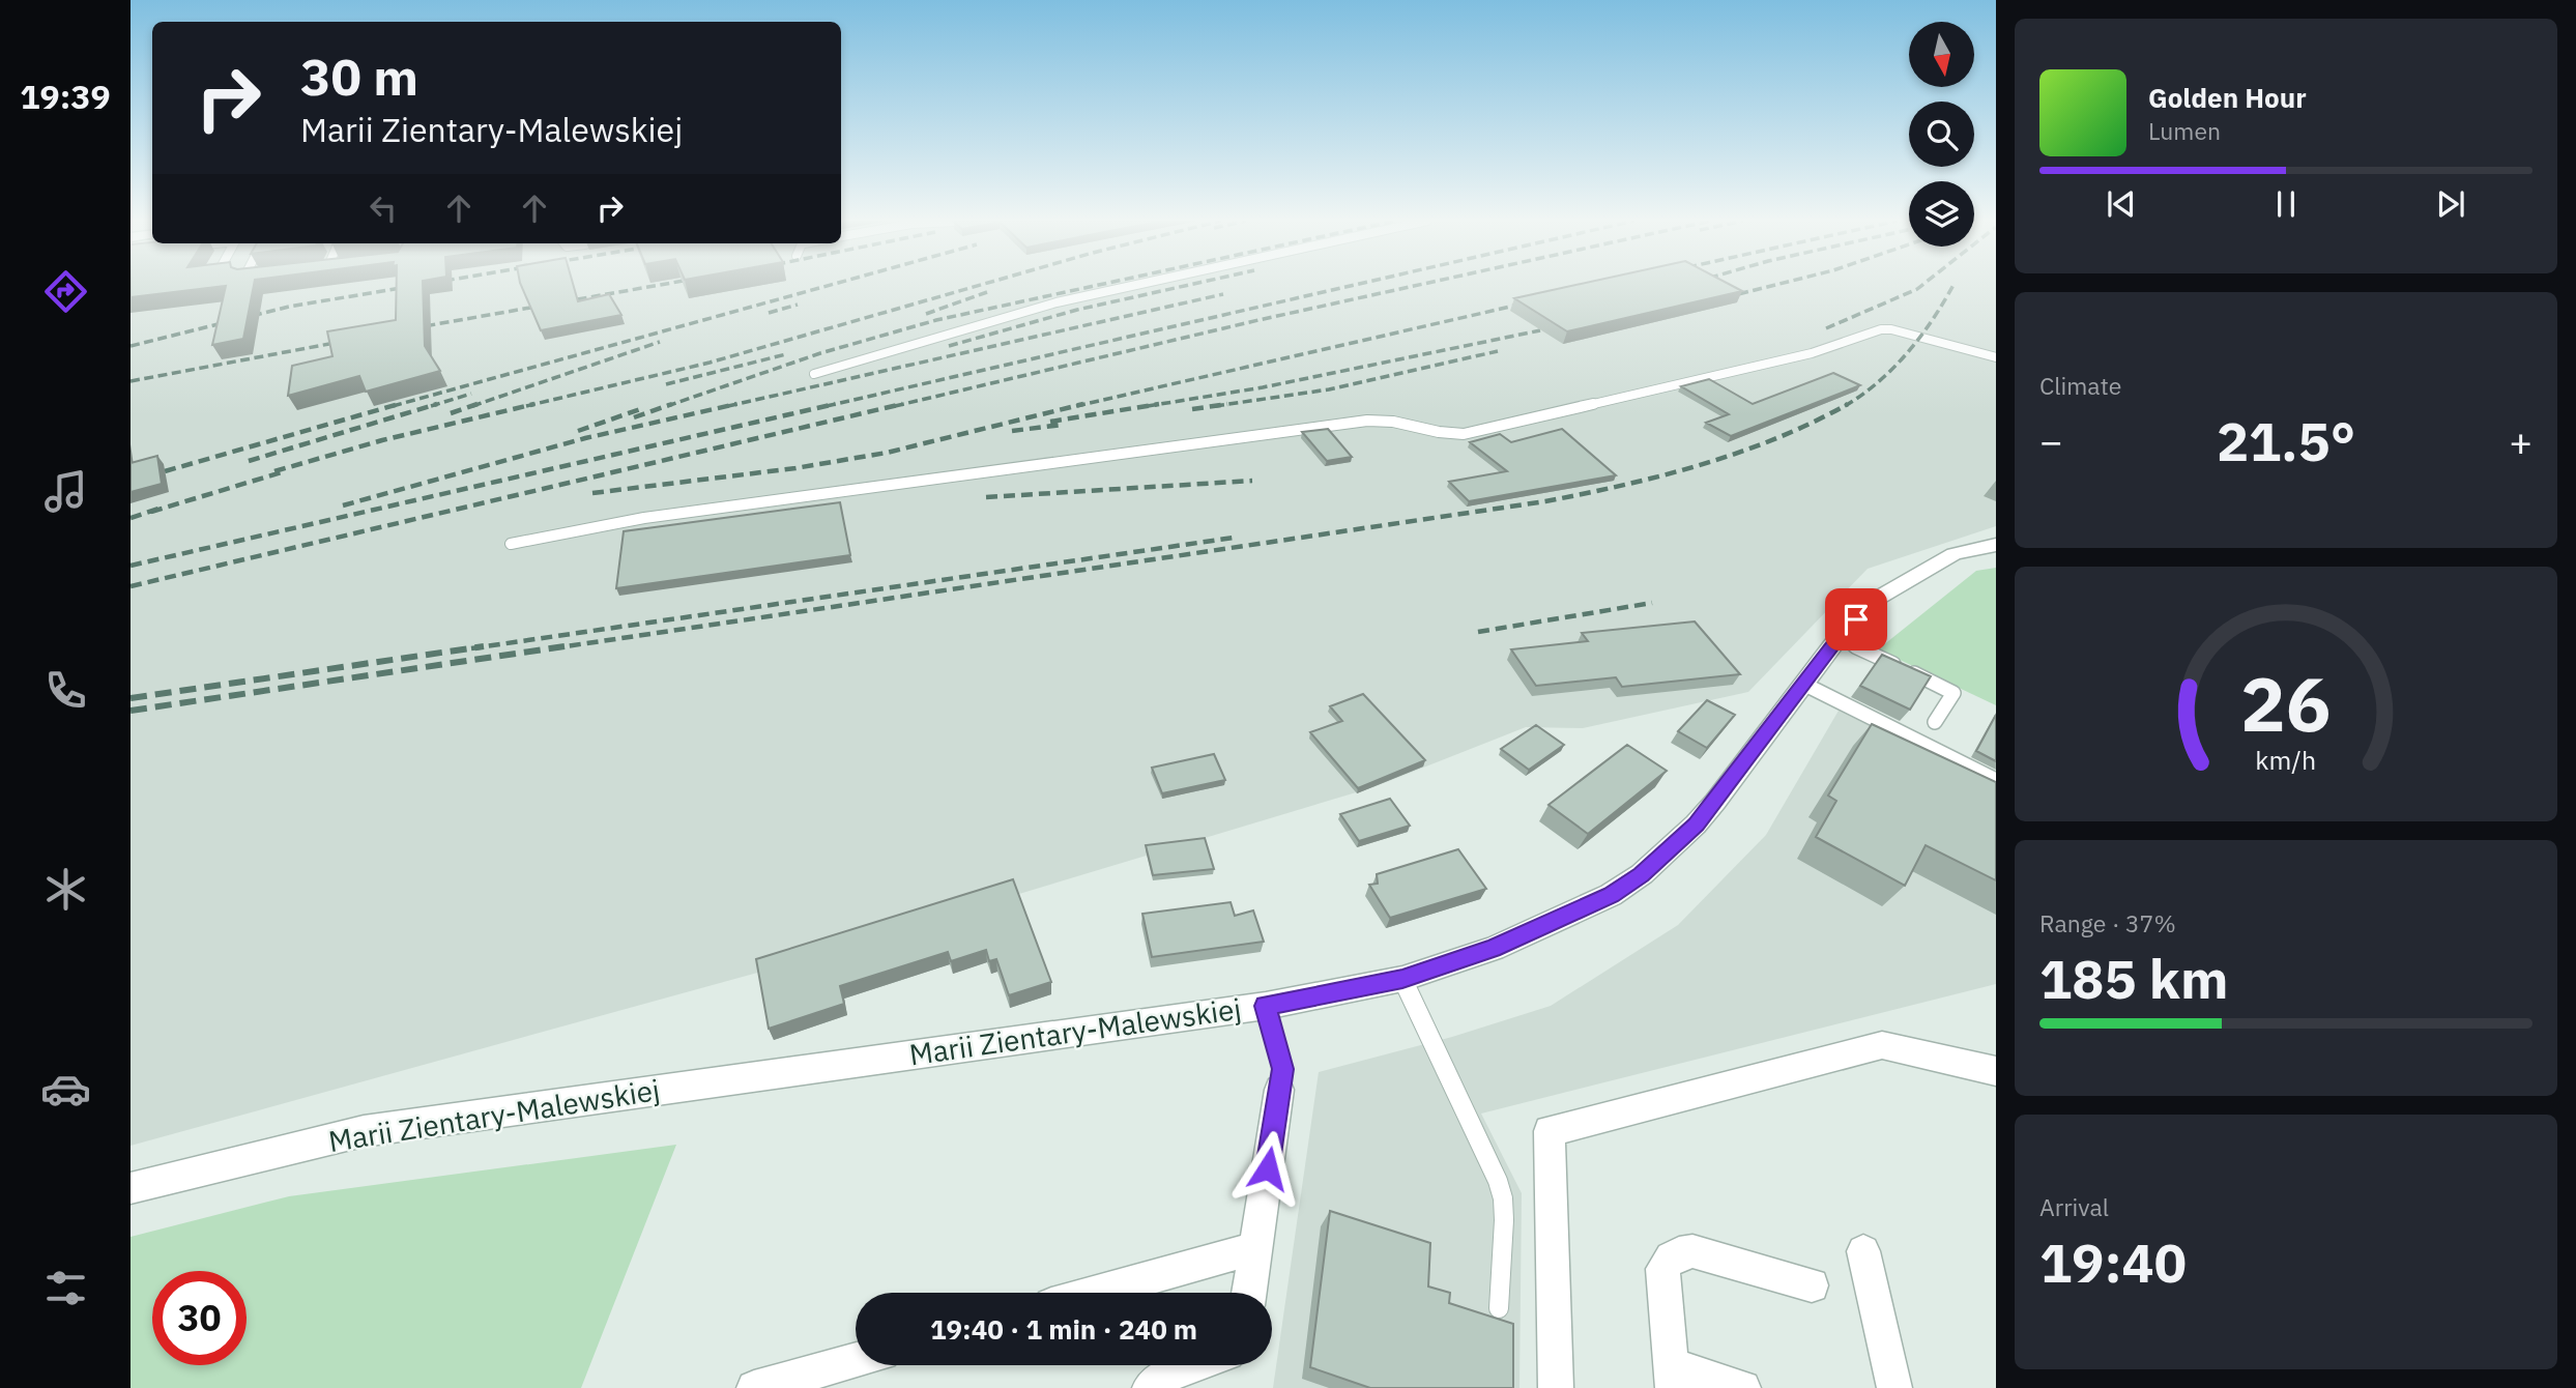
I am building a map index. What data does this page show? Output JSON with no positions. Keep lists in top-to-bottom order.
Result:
{
  "streets": {
    "street": ["Marii Zientary-Malewskiej"]
  },
  "north": "bottom",
  "page": {
    "tabs": "19:39",
    "turn": ["30 m", "Marii Zientary-Malewskiej"],
    "song": ["Golden Hour", "Lumen"],
    "tile": [
      "Climate",
      ["Range · 37%", "185 km"],
      ["Arrival", "19:40"]
    ],
    "heat": ["−", "21.5°", "+"],
    "limit": "30",
    "trip": "19:40 · 1 min · 240 m",
    "gauge": ["26", "km/h"]
  }
}
